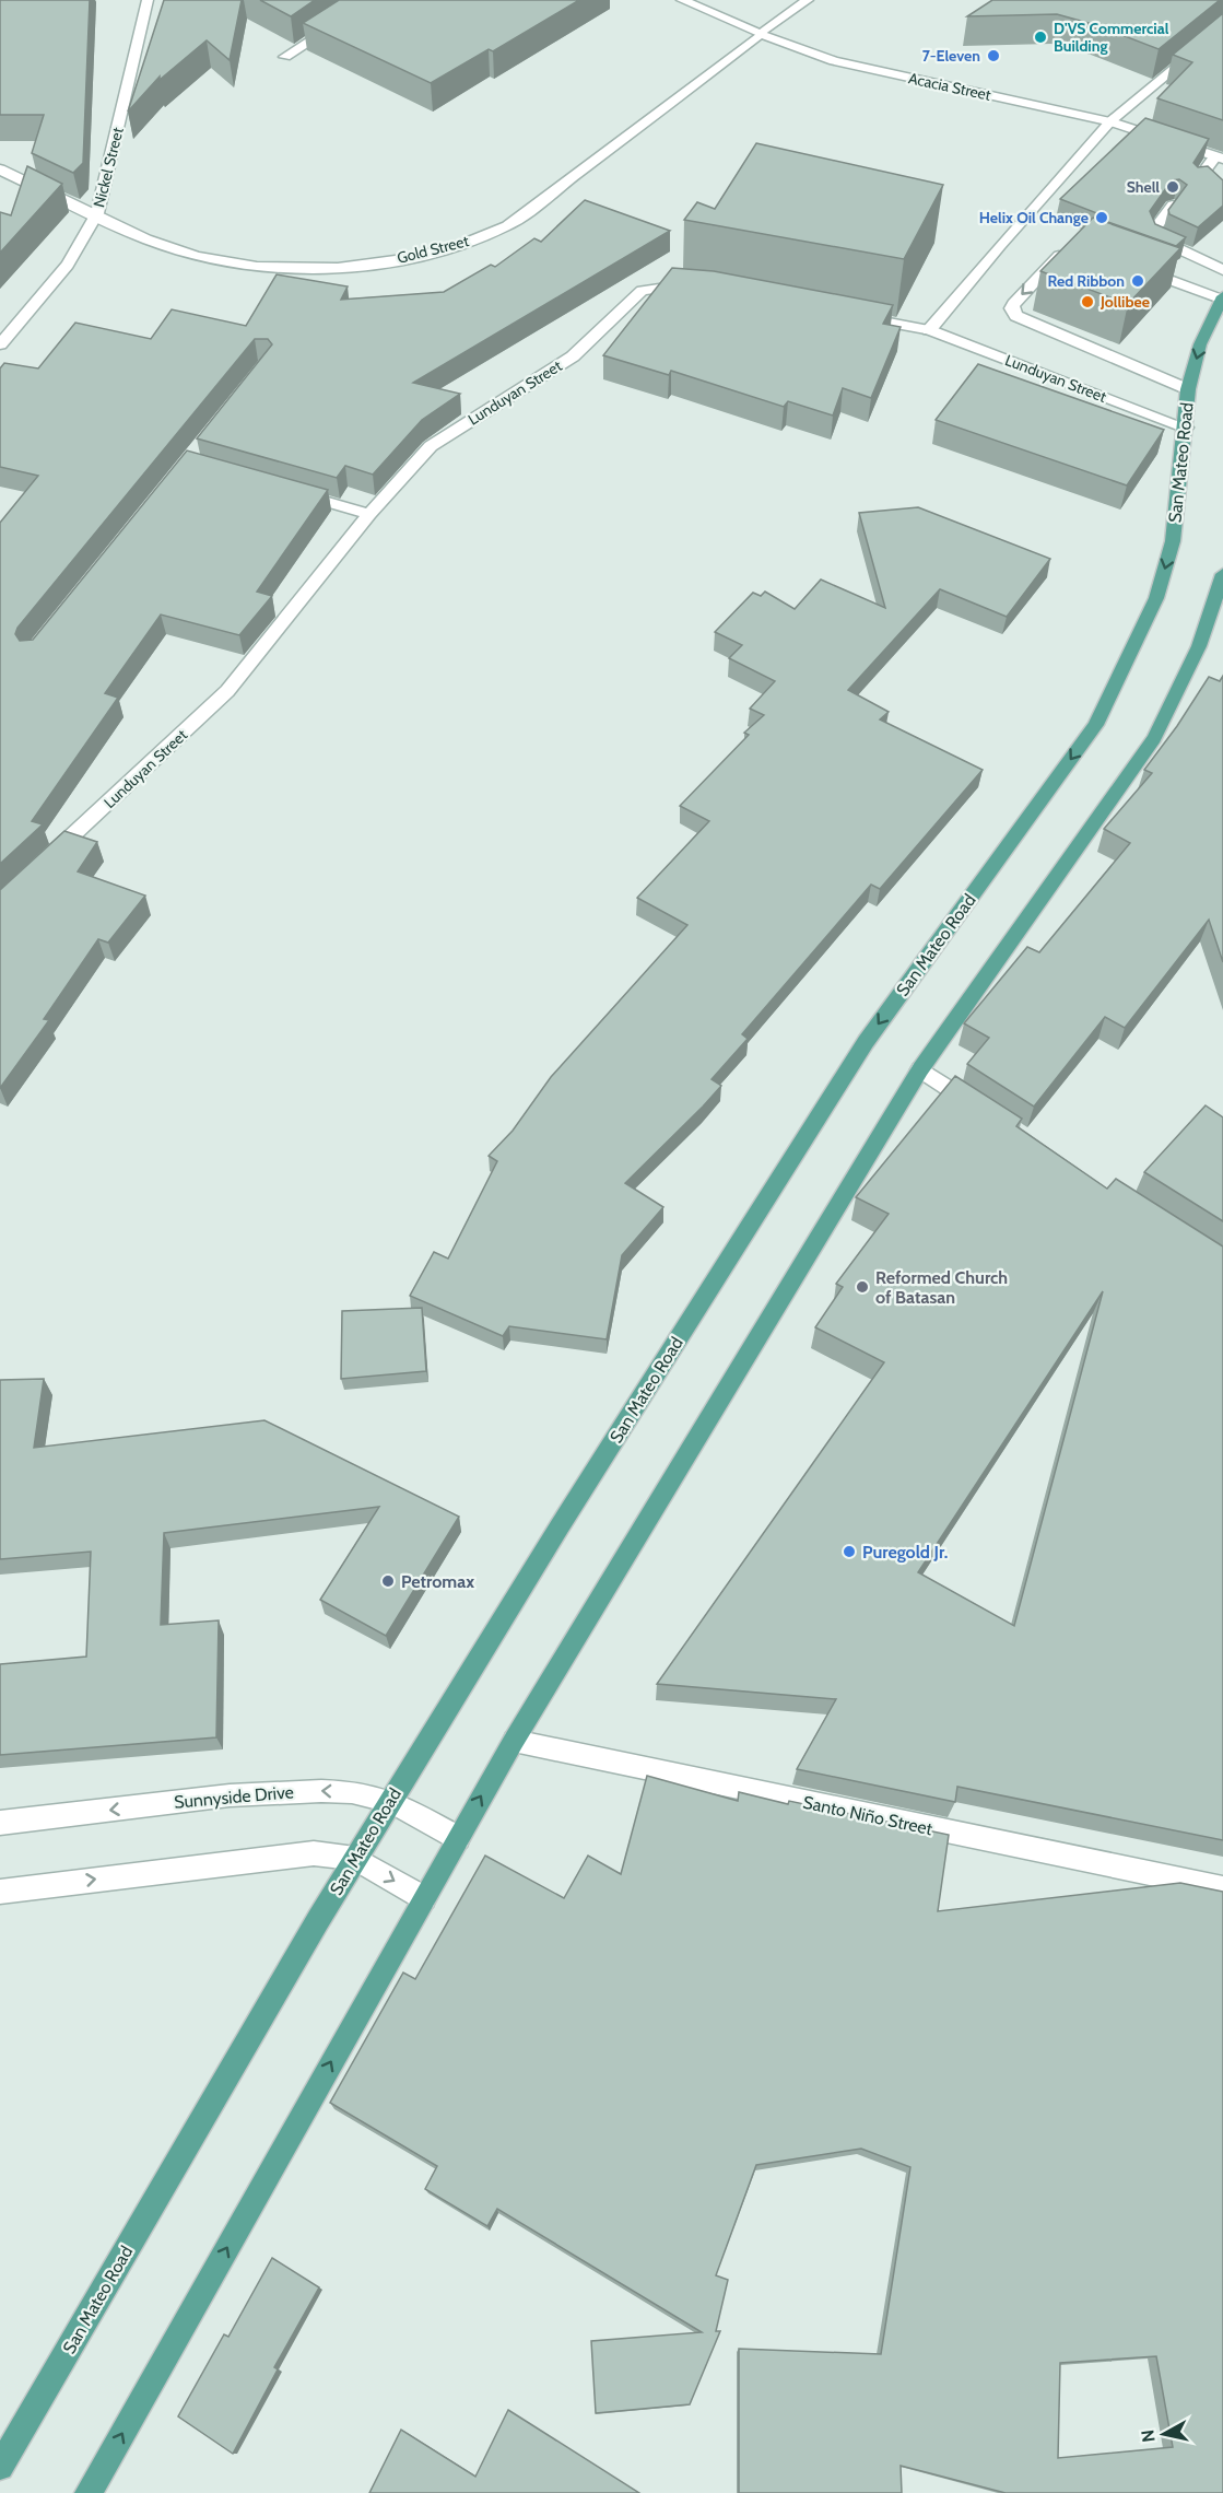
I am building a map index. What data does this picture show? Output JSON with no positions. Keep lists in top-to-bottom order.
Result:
{
  "streets": {
    "main road": ["San Mateo Road"],
    "street": [
      "Acacia Street",
      "Nickel Street",
      "Gold Street",
      "Lunduyan Street",
      "Sunnyside Drive",
      "Santo Niño Street"
    ]
  },
  "crossings": [
    ["Acacia Street", "Gold Street"],
    ["Nickel Street", "Gold Street"],
    ["Lunduyan Street", "San Mateo Road"],
    ["San Mateo Road", "Sunnyside Drive"]
  ],
  "places": [
    "D'VS Commercial Building",
    "7-Eleven",
    "Shell",
    "Helix Oil Change",
    "Red Ribbon",
    "Jollibee",
    "Reformed Church of Batasan",
    "Puregold Jr.",
    "Petromax"
  ],
  "north": "left"
}
